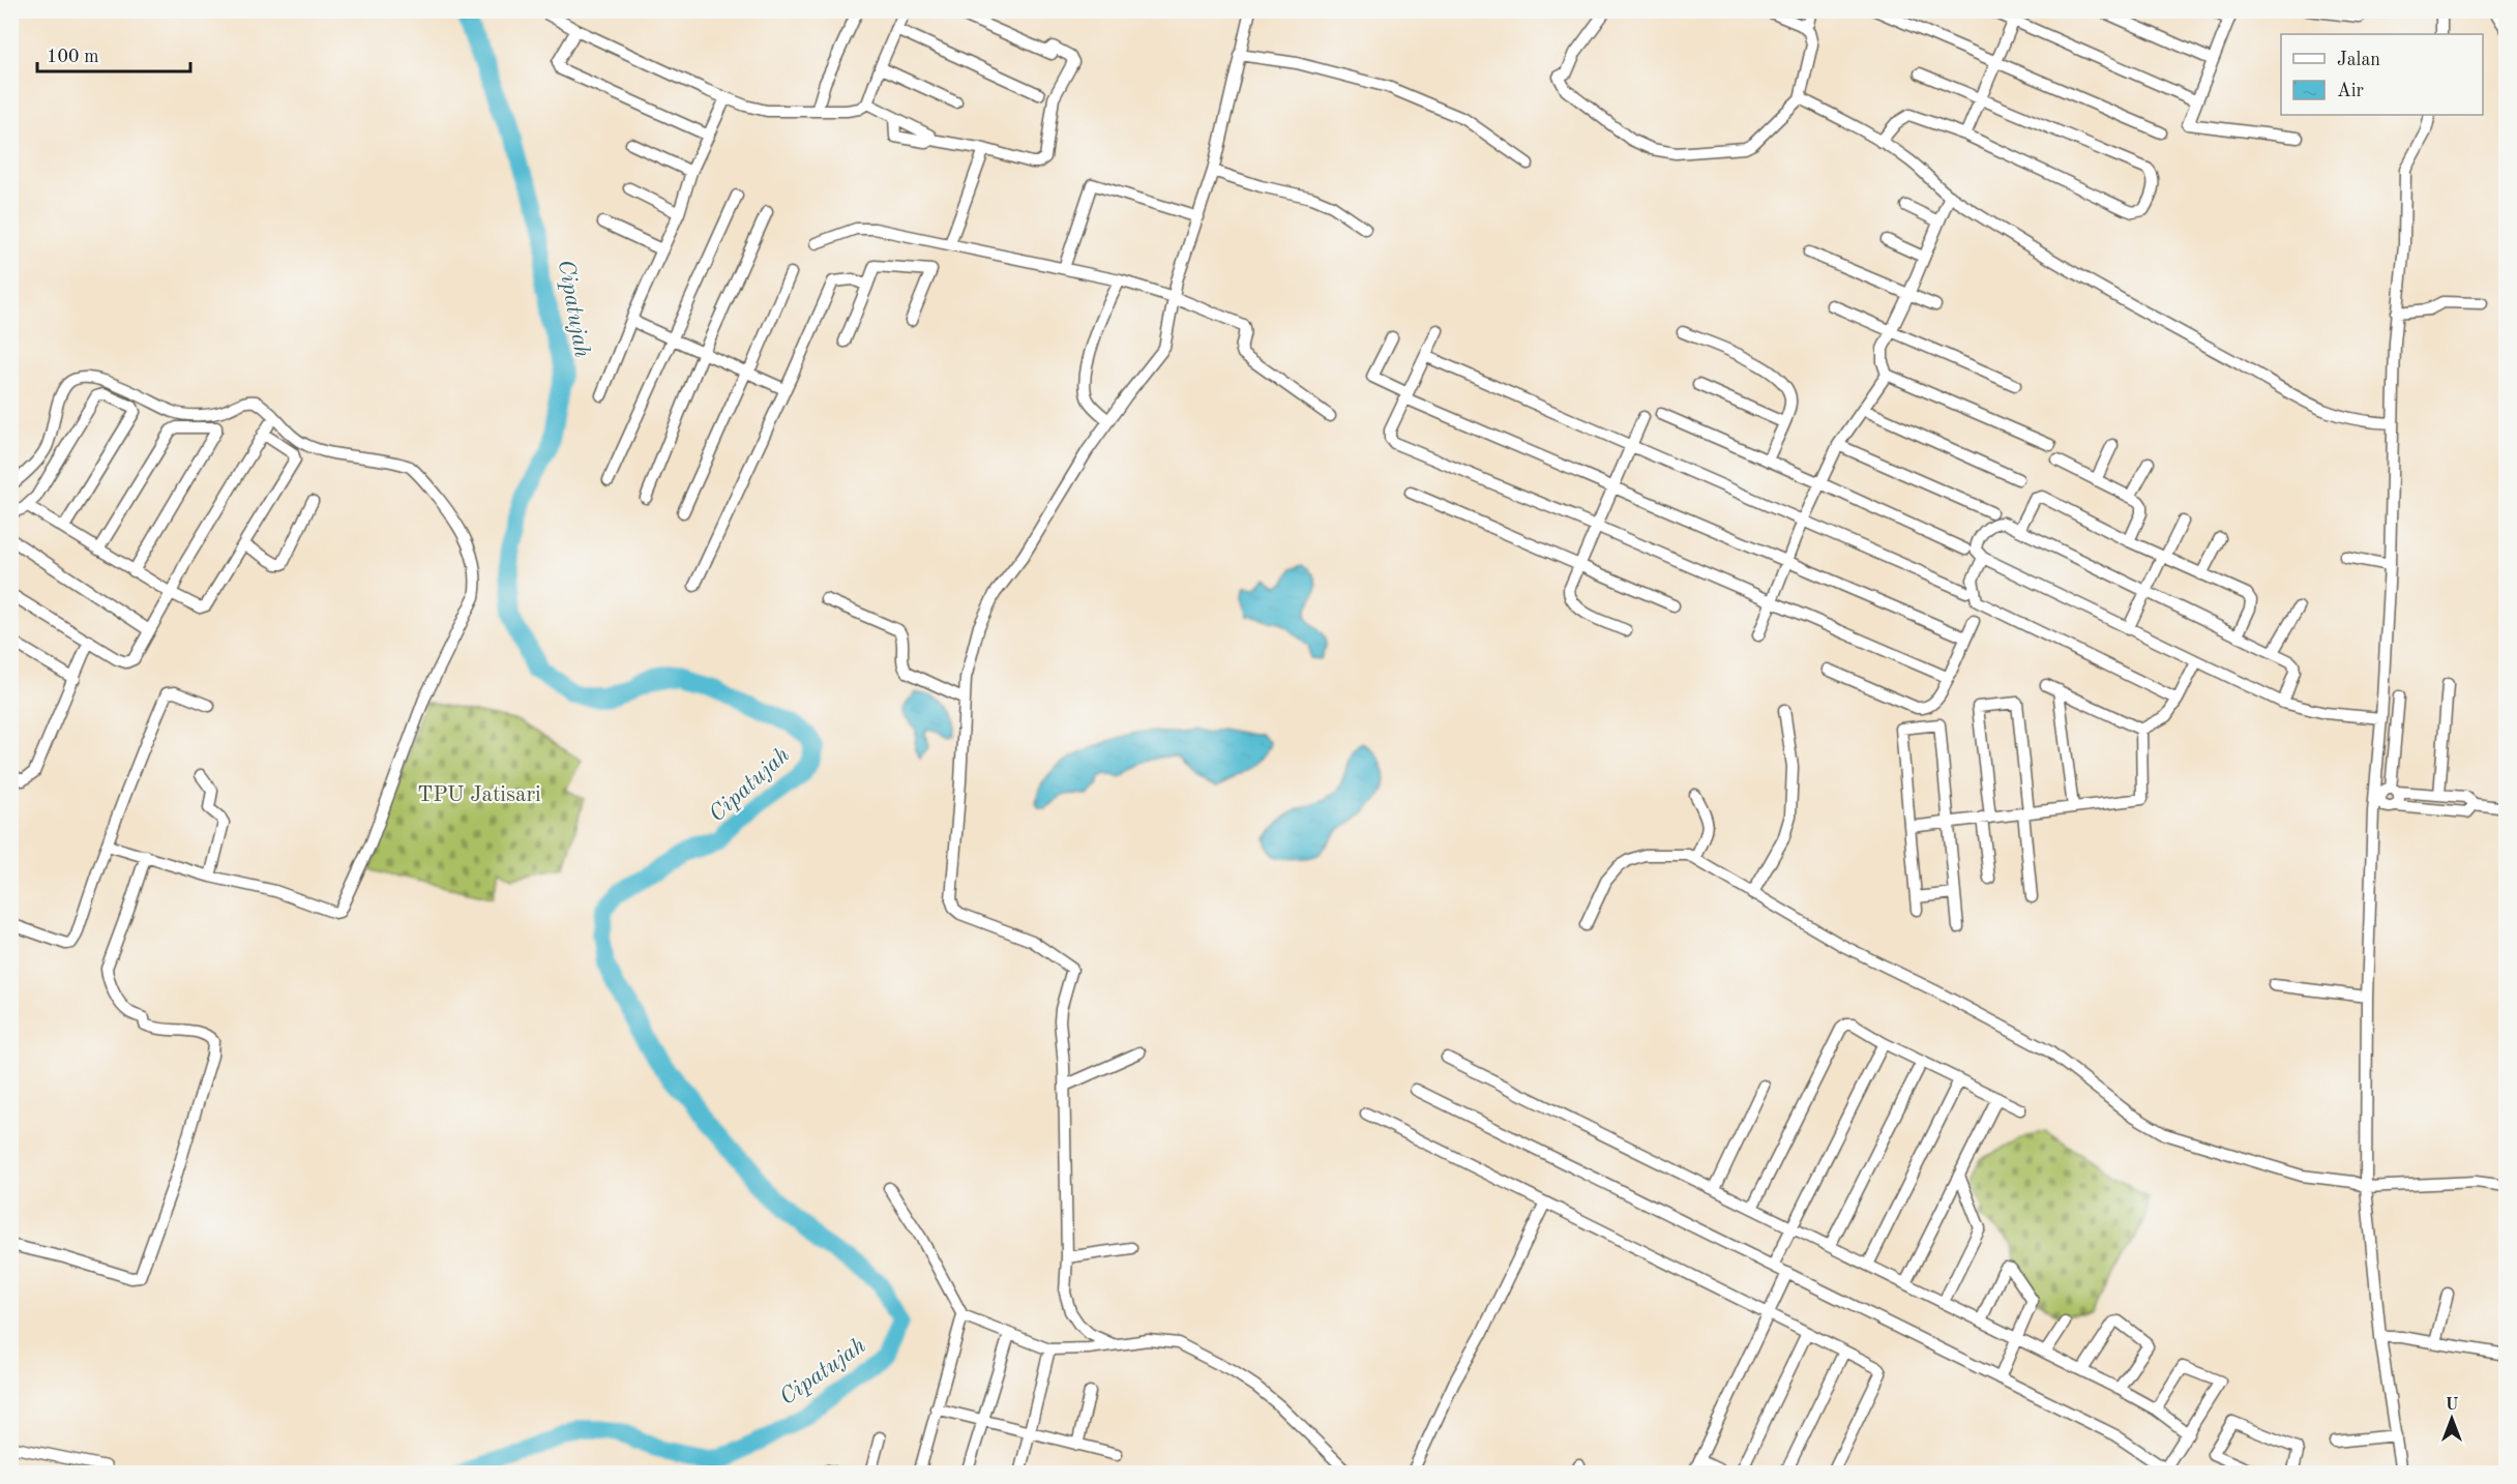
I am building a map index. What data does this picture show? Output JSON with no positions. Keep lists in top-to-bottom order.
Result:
{
  "water": ["Cipatujah"],
  "parks": ["TPU Jatisari"],
  "legend": ["Jalan", "Air"],
  "scale_bar": "100 m",
  "north": "top"
}
